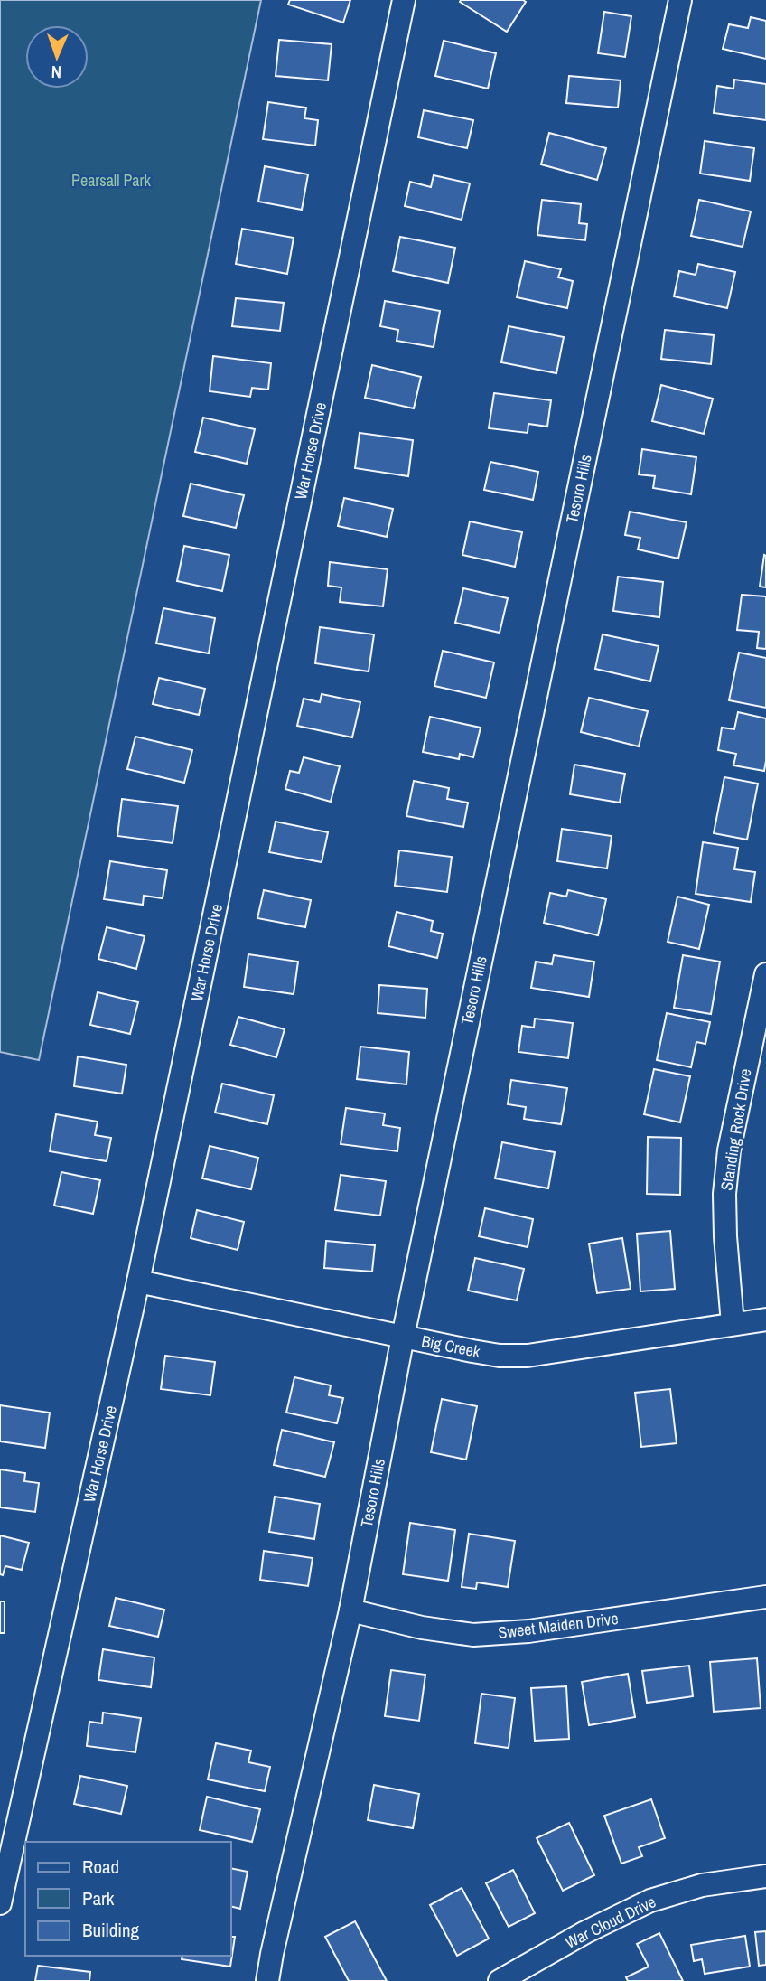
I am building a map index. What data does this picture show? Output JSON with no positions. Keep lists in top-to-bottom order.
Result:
{
  "streets": {
    "street": [
      "War Horse Drive",
      "Tesoro Hills",
      "Standing Rock Drive",
      "Big Creek",
      "Sweet Maiden Drive",
      "War Cloud Drive"
    ]
  },
  "crossings": [
    ["War Horse Drive", "Big Creek"],
    ["Tesoro Hills", "Big Creek"],
    ["Tesoro Hills", "Sweet Maiden Drive"],
    ["Standing Rock Drive", "Big Creek"]
  ],
  "parks": ["Pearsall Park"],
  "legend": ["Road", "Park", "Building"],
  "north": "bottom"
}
